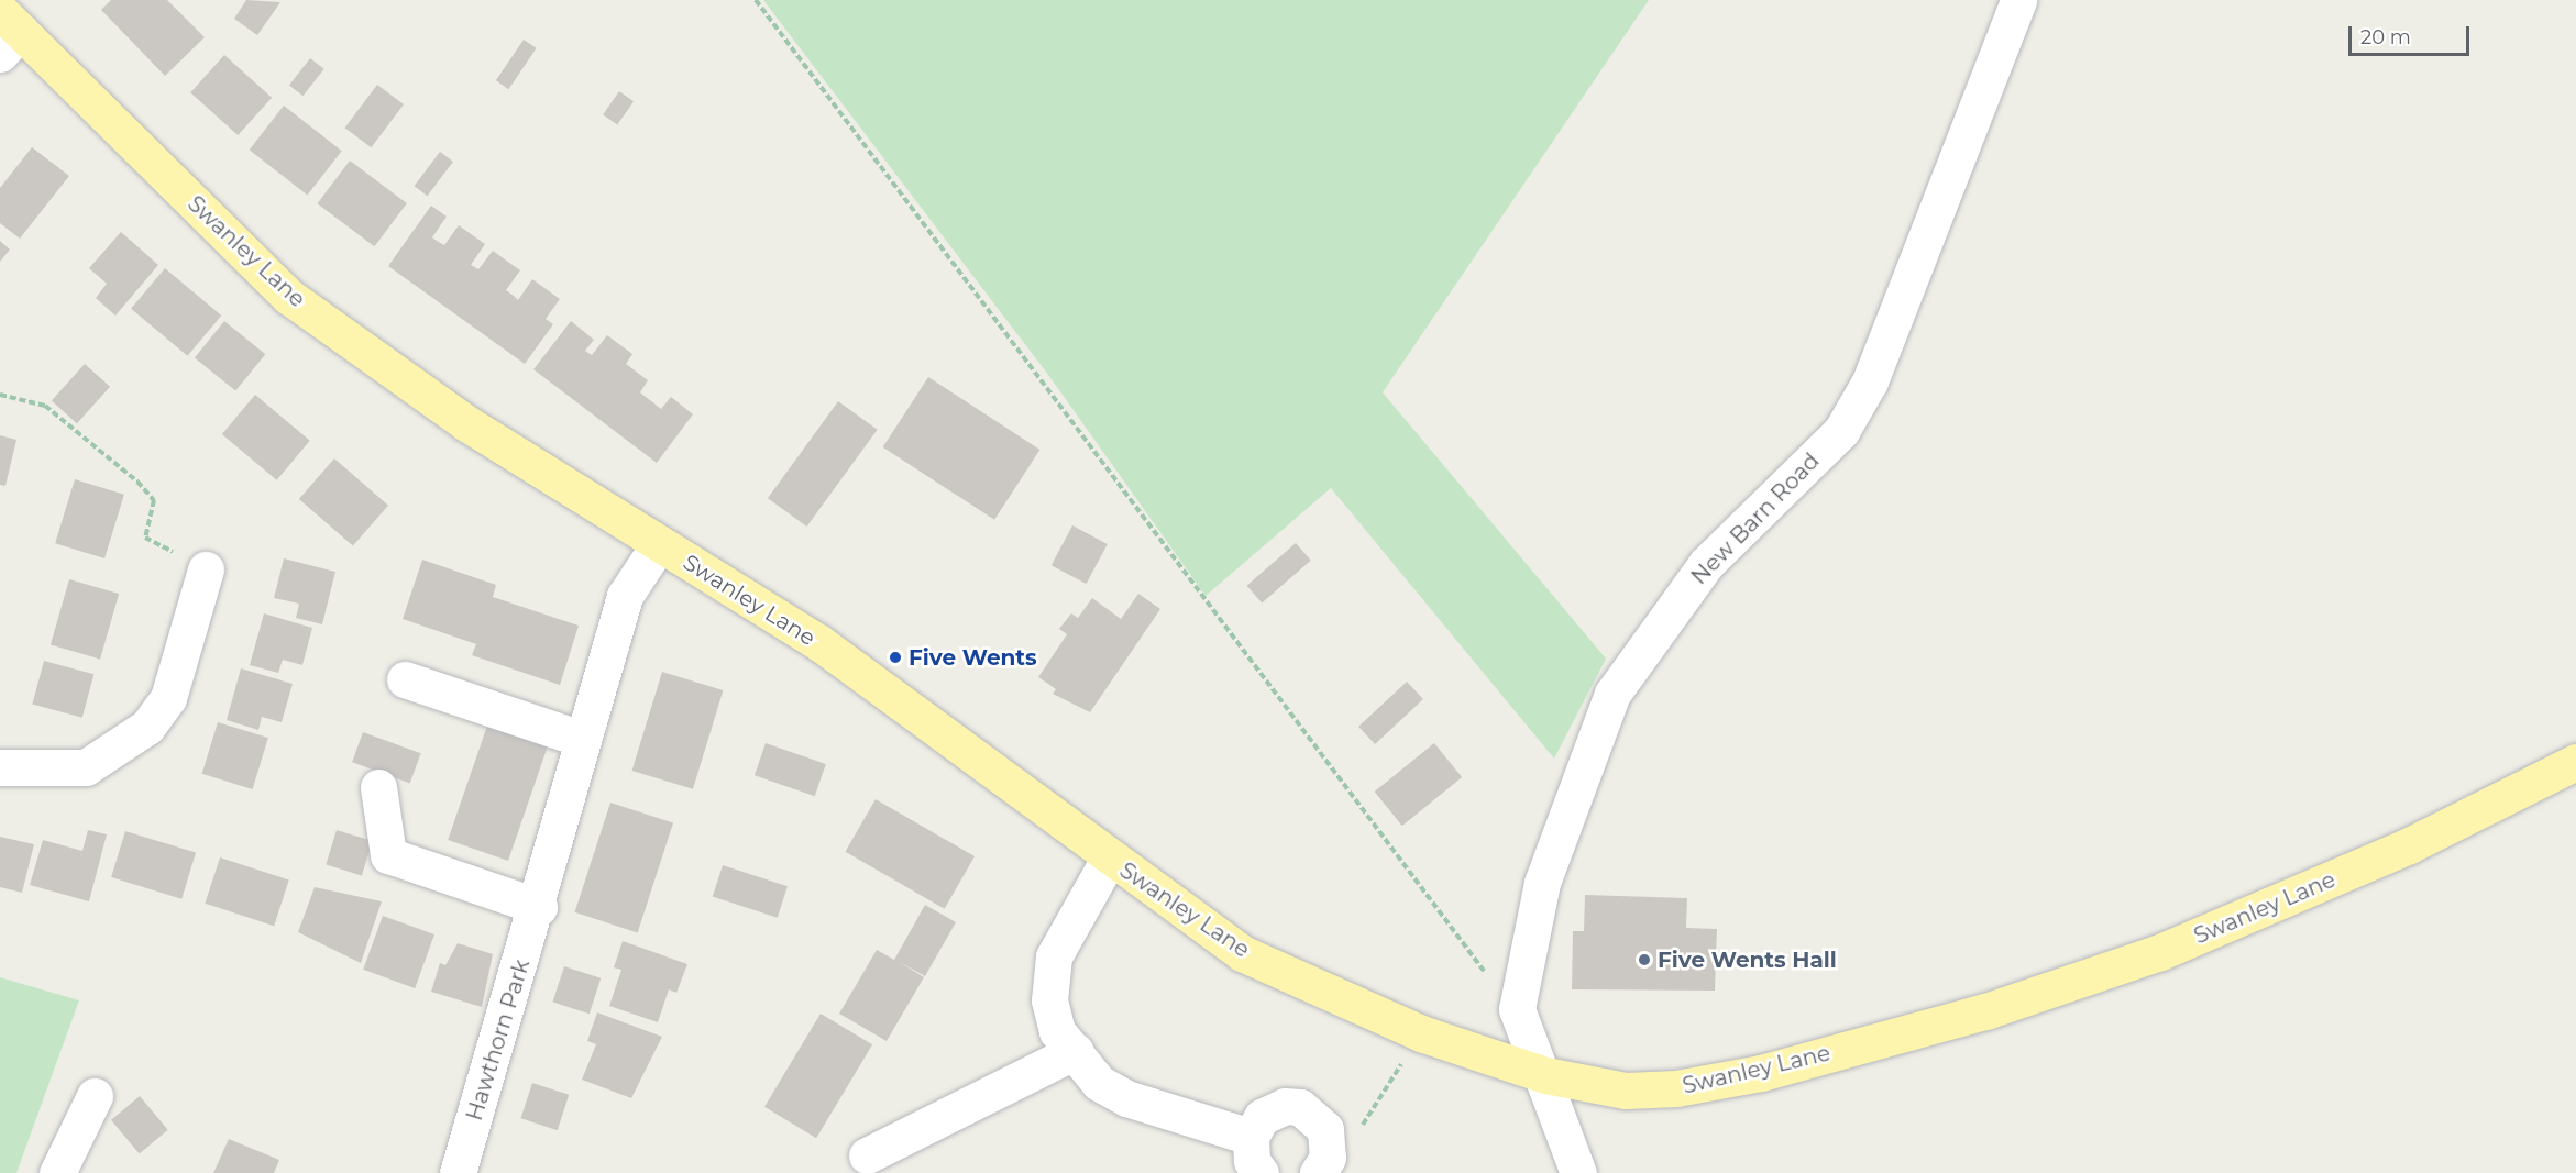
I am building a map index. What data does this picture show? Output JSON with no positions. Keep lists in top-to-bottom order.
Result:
{
  "streets": {
    "main road": ["Swanley Lane"],
    "street": ["New Barn Road", "Hawthorn Park"]
  },
  "crossings": [
    ["Swanley Lane", "New Barn Road"],
    ["Swanley Lane", "Hawthorn Park"]
  ],
  "places": ["Five Wents", "Five Wents Hall"],
  "scale_bar": "20 m"
}
